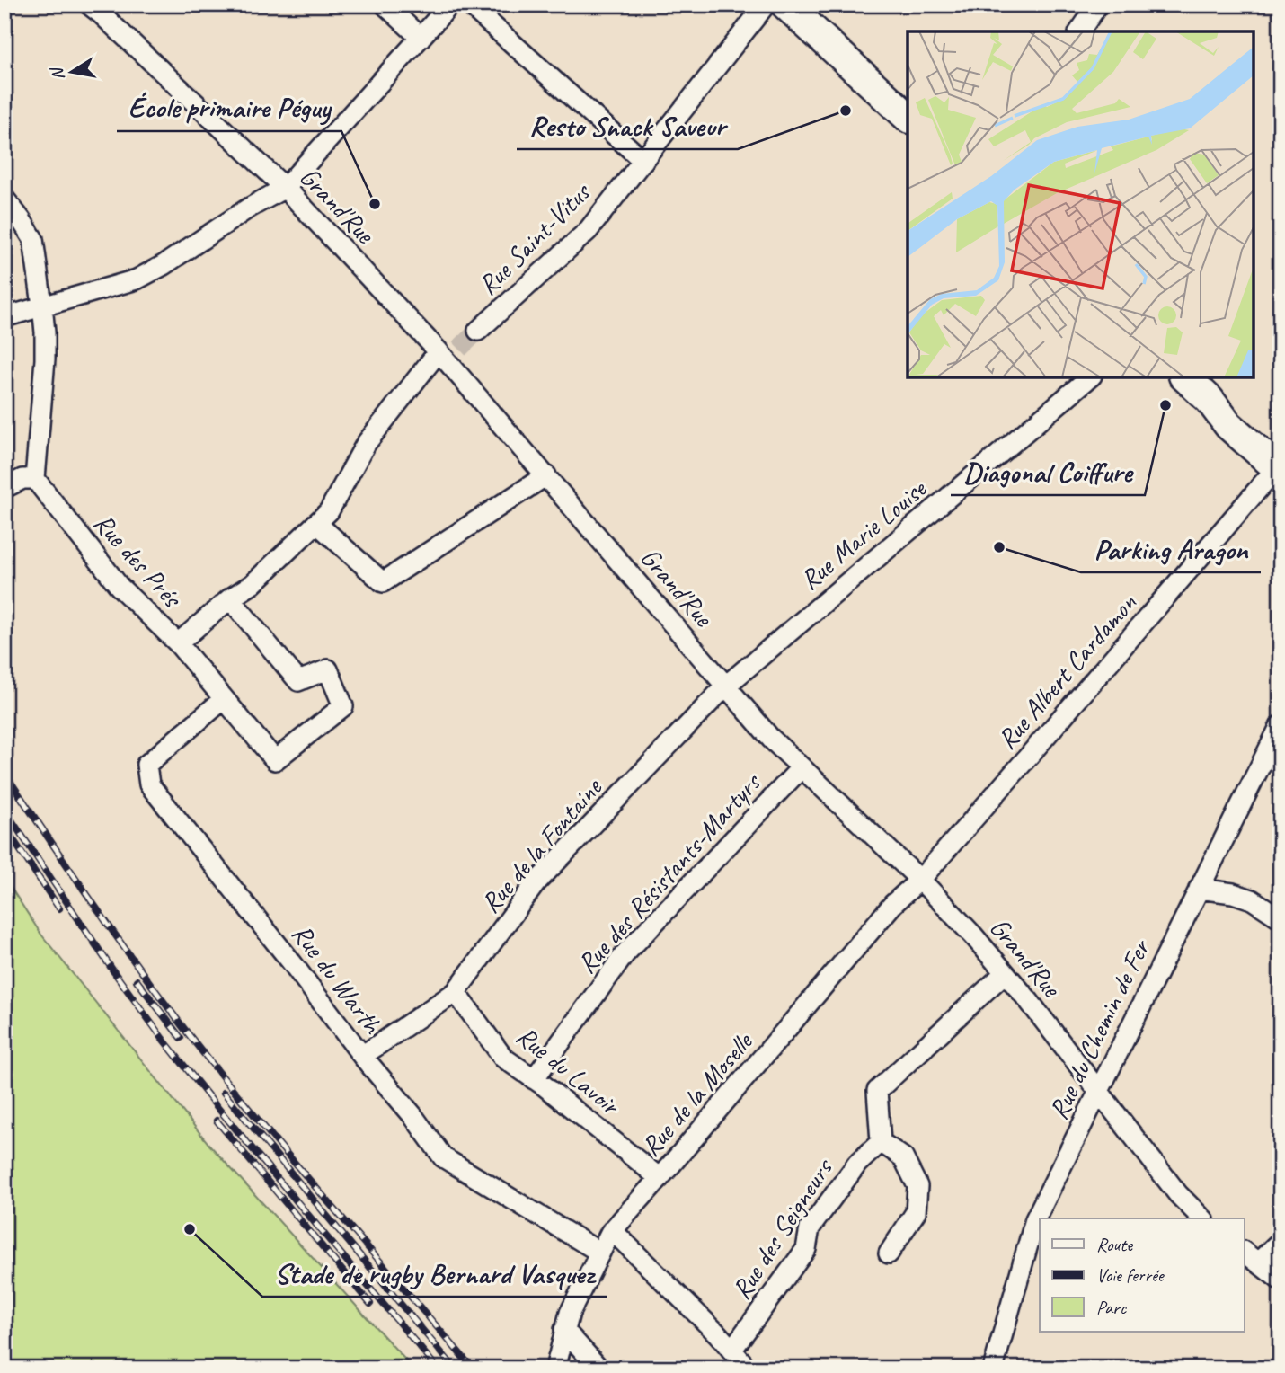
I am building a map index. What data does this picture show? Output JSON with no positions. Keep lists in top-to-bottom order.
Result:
{
  "streets": {
    "street": [
      "Grand'Rue",
      "Rue Saint-Vitus",
      "Rue Marie Louise",
      "Rue des Prés",
      "Rue Albert Cardamon",
      "Rue de la Fontaine",
      "Rue des Résistants-Martyrs",
      "Rue du Warth",
      "Rue du Chemin de Fer",
      "Rue du Lavoir",
      "Rue de la Moselle",
      "Rue des Seigneurs"
    ]
  },
  "crossings": [
    ["Grand'Rue", "Rue Marie Louise"],
    ["Grand'Rue", "Rue Albert Cardamon"],
    ["Grand'Rue", "Rue de la Fontaine"],
    ["Grand'Rue", "Rue des Résistants-Martyrs"],
    ["Grand'Rue", "Rue du Chemin de Fer"],
    ["Grand'Rue", "Rue de la Moselle"],
    ["Rue Marie Louise", "Rue de la Fontaine"],
    ["Rue des Prés", "Rue du Warth"],
    ["Rue Albert Cardamon", "Rue de la Moselle"],
    ["Rue de la Fontaine", "Rue du Warth"],
    ["Rue de la Fontaine", "Rue du Lavoir"],
    ["Rue des Résistants-Martyrs", "Rue du Lavoir"],
    ["Rue du Warth", "Rue de la Moselle"],
    ["Rue du Lavoir", "Rue de la Moselle"]
  ],
  "places": [
    "Resto Snack Saveur",
    "École primaire Péguy",
    "Diagonal Coiffure",
    "Parking Aragon",
    "Stade de rugby Bernard Vasquez"
  ],
  "legend": ["Route", "Voie ferrée", "Parc"],
  "north": "left"
}
